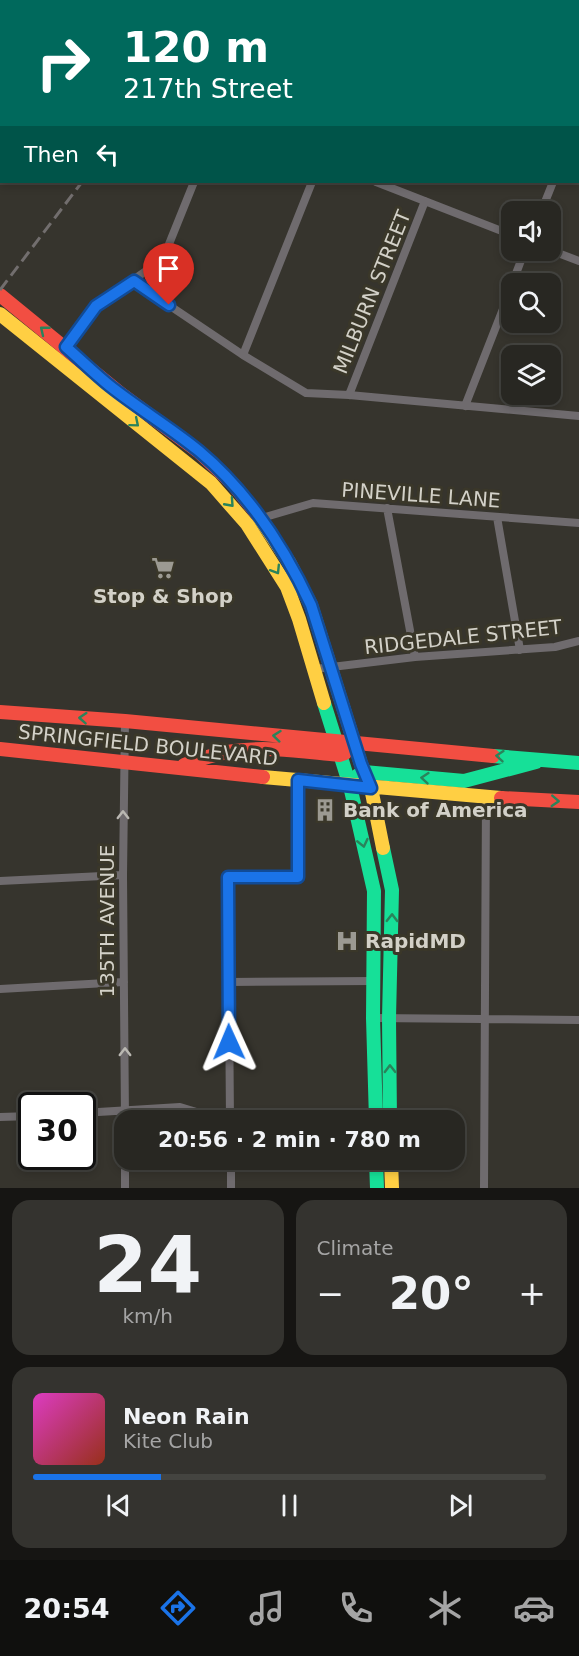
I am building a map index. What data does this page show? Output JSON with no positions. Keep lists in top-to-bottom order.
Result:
{
  "streets": {
    "main road": ["SPRINGFIELD BOULEVARD"],
    "street": [
      "MILBURN STREET",
      "PINEVILLE LANE",
      "RIDGEDALE STREET",
      "135TH AVENUE"
    ]
  },
  "crossings": [
    ["SPRINGFIELD BOULEVARD", "135TH AVENUE"]
  ],
  "one_way": ["135TH AVENUE"],
  "places": {
    "supermarket": ["Stop & Shop"],
    "building": ["Bank of America"],
    "hospital": ["RapidMD"]
  },
  "page": {
    "turn": ["120 m", "217th Street"],
    "then": "Then",
    "limit": "30",
    "trip": "20:56 · 2 min · 780 m",
    "tile": [
      ["24", "km/h"],
      "Climate"
    ],
    "heat": ["−", "20°", "+"],
    "song": ["Neon Rain", "Kite Club"],
    "tabs": "20:54"
  }
}
